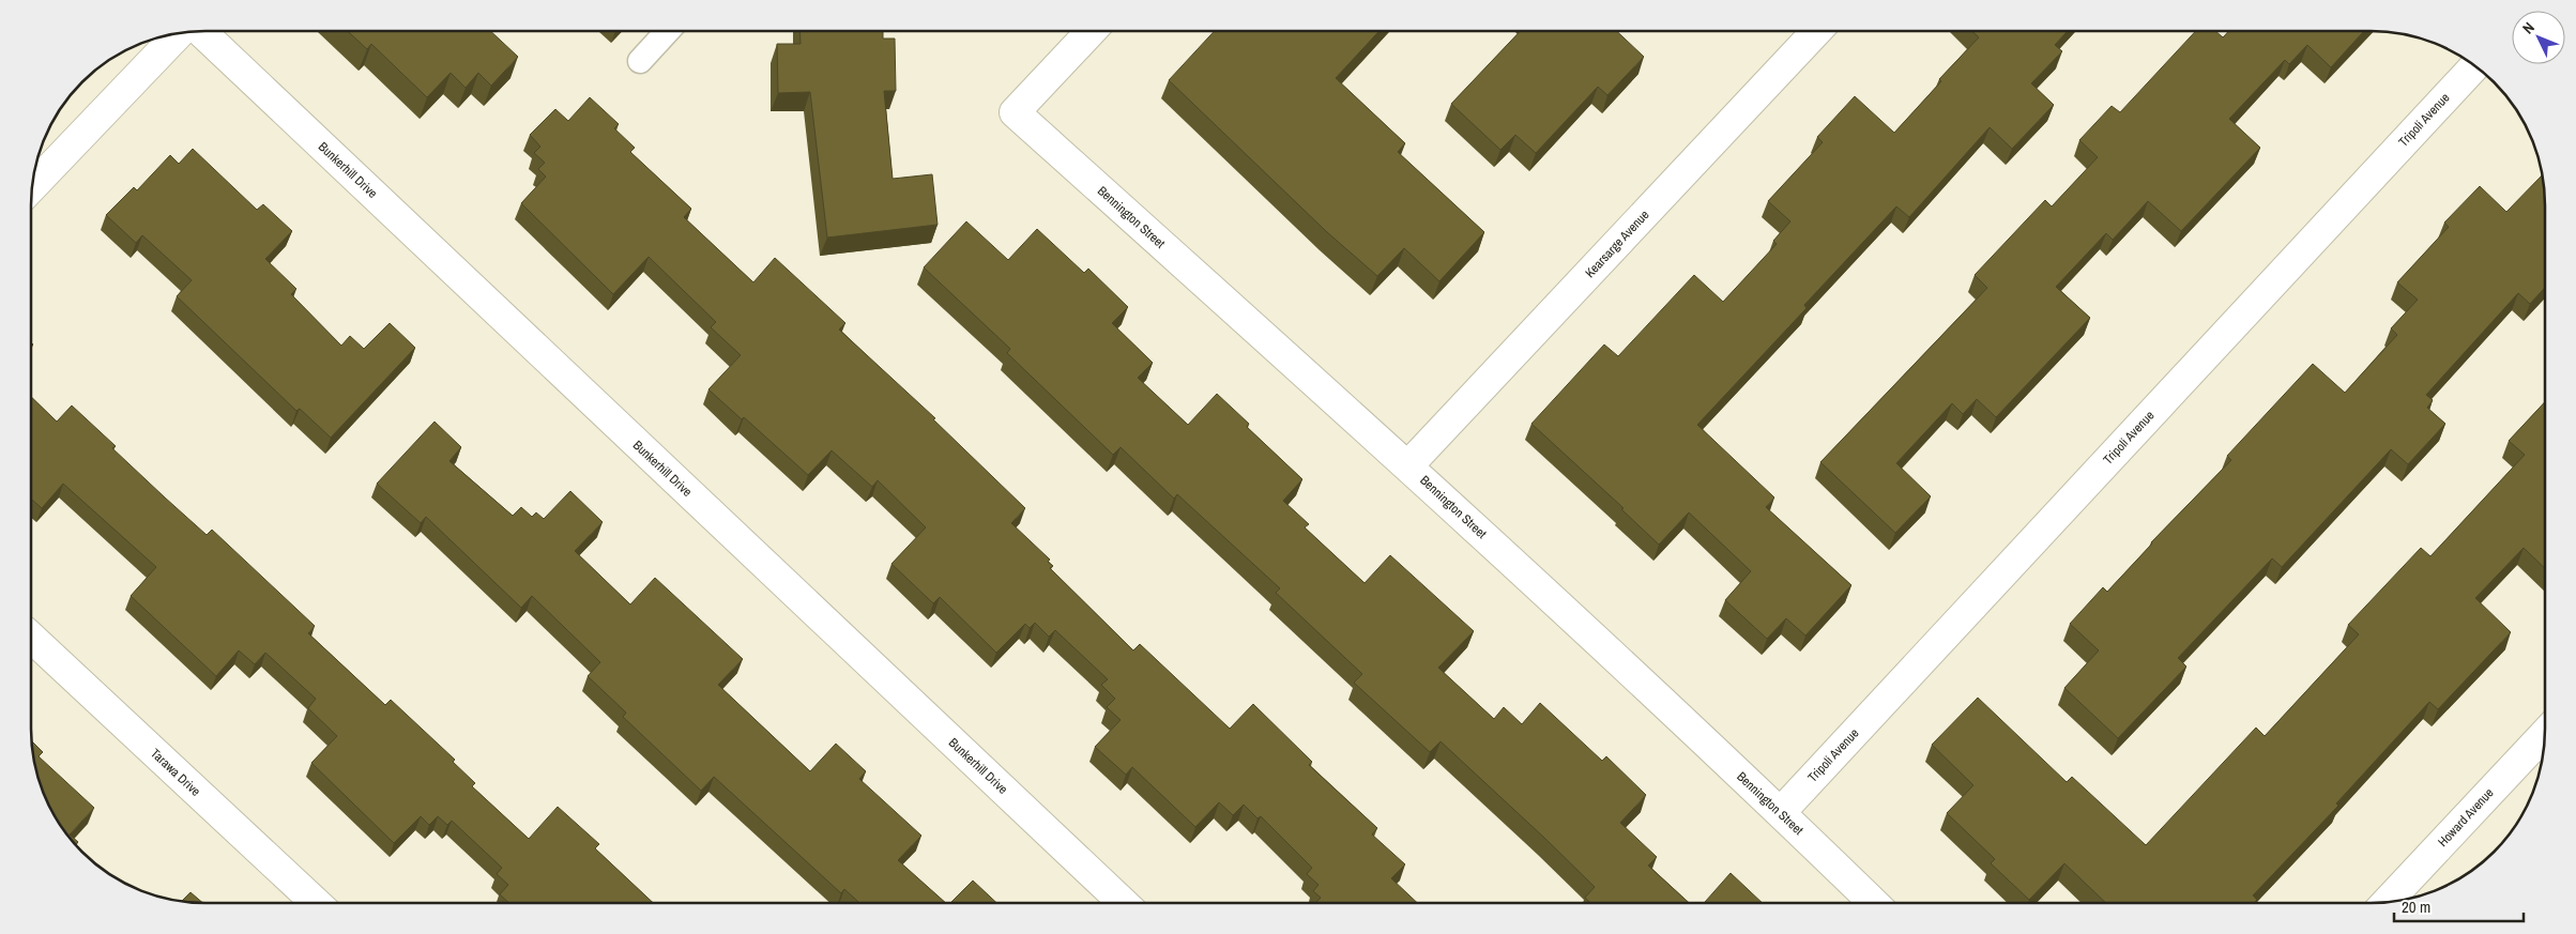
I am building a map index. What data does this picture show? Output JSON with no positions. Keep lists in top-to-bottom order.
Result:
{
  "streets": {
    "street": [
      "Tripoli Avenue",
      "Bunkerhill Drive",
      "Bennington Street",
      "Kearsarge Avenue",
      "Tarawa Drive",
      "Howard Avenue"
    ]
  },
  "crossings": [
    ["Tripoli Avenue", "Bennington Street"],
    ["Bennington Street", "Kearsarge Avenue"]
  ],
  "scale_bar": "20 m",
  "north": "top left"
}
